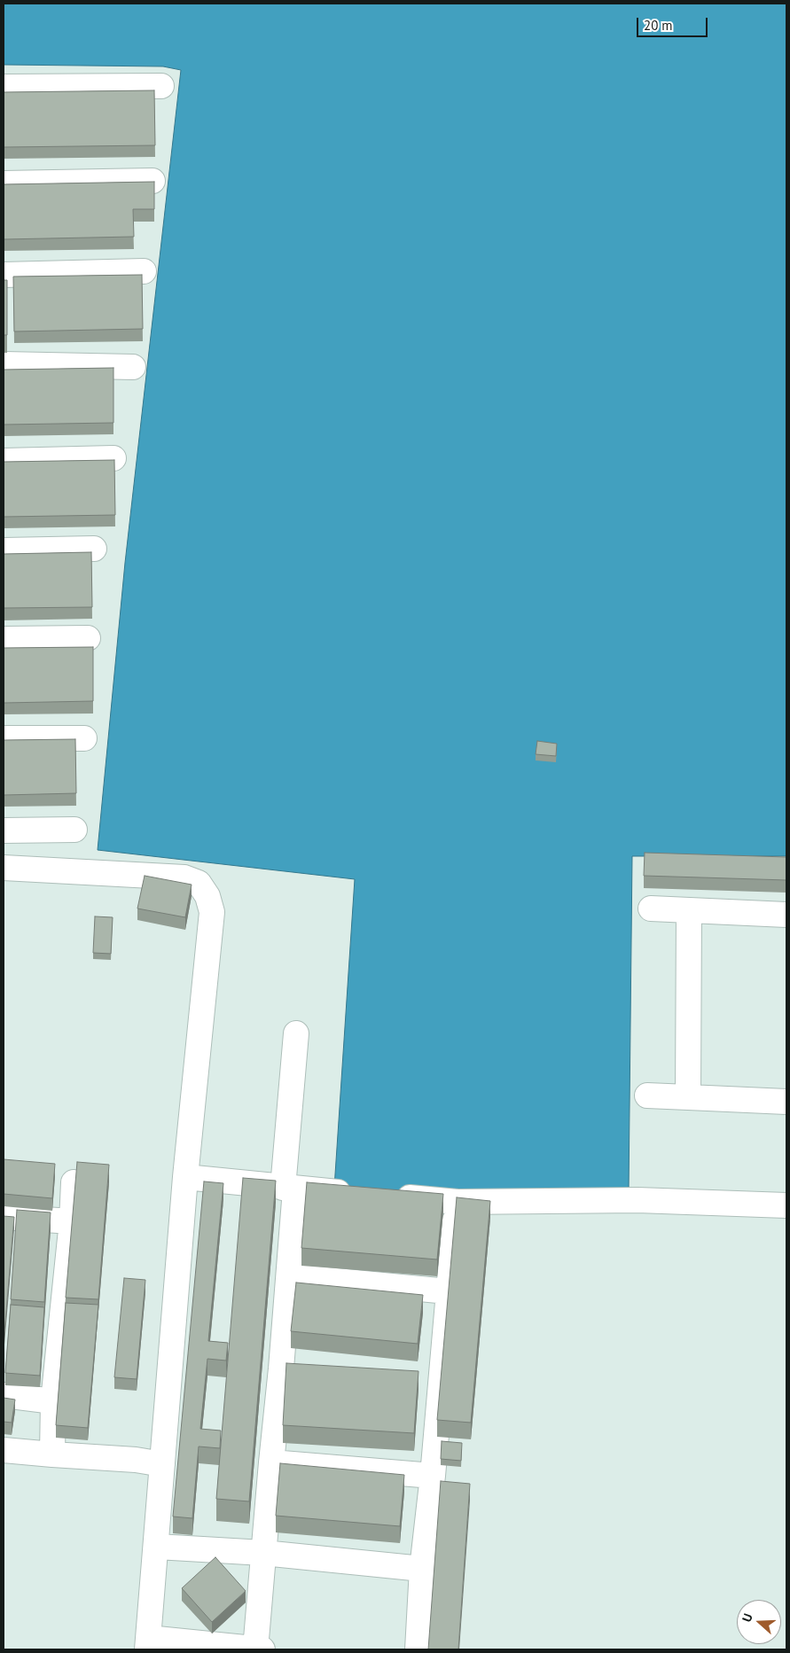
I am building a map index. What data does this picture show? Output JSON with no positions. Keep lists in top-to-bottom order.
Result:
{
  "scale_bar": "20 m",
  "north": "left"
}
